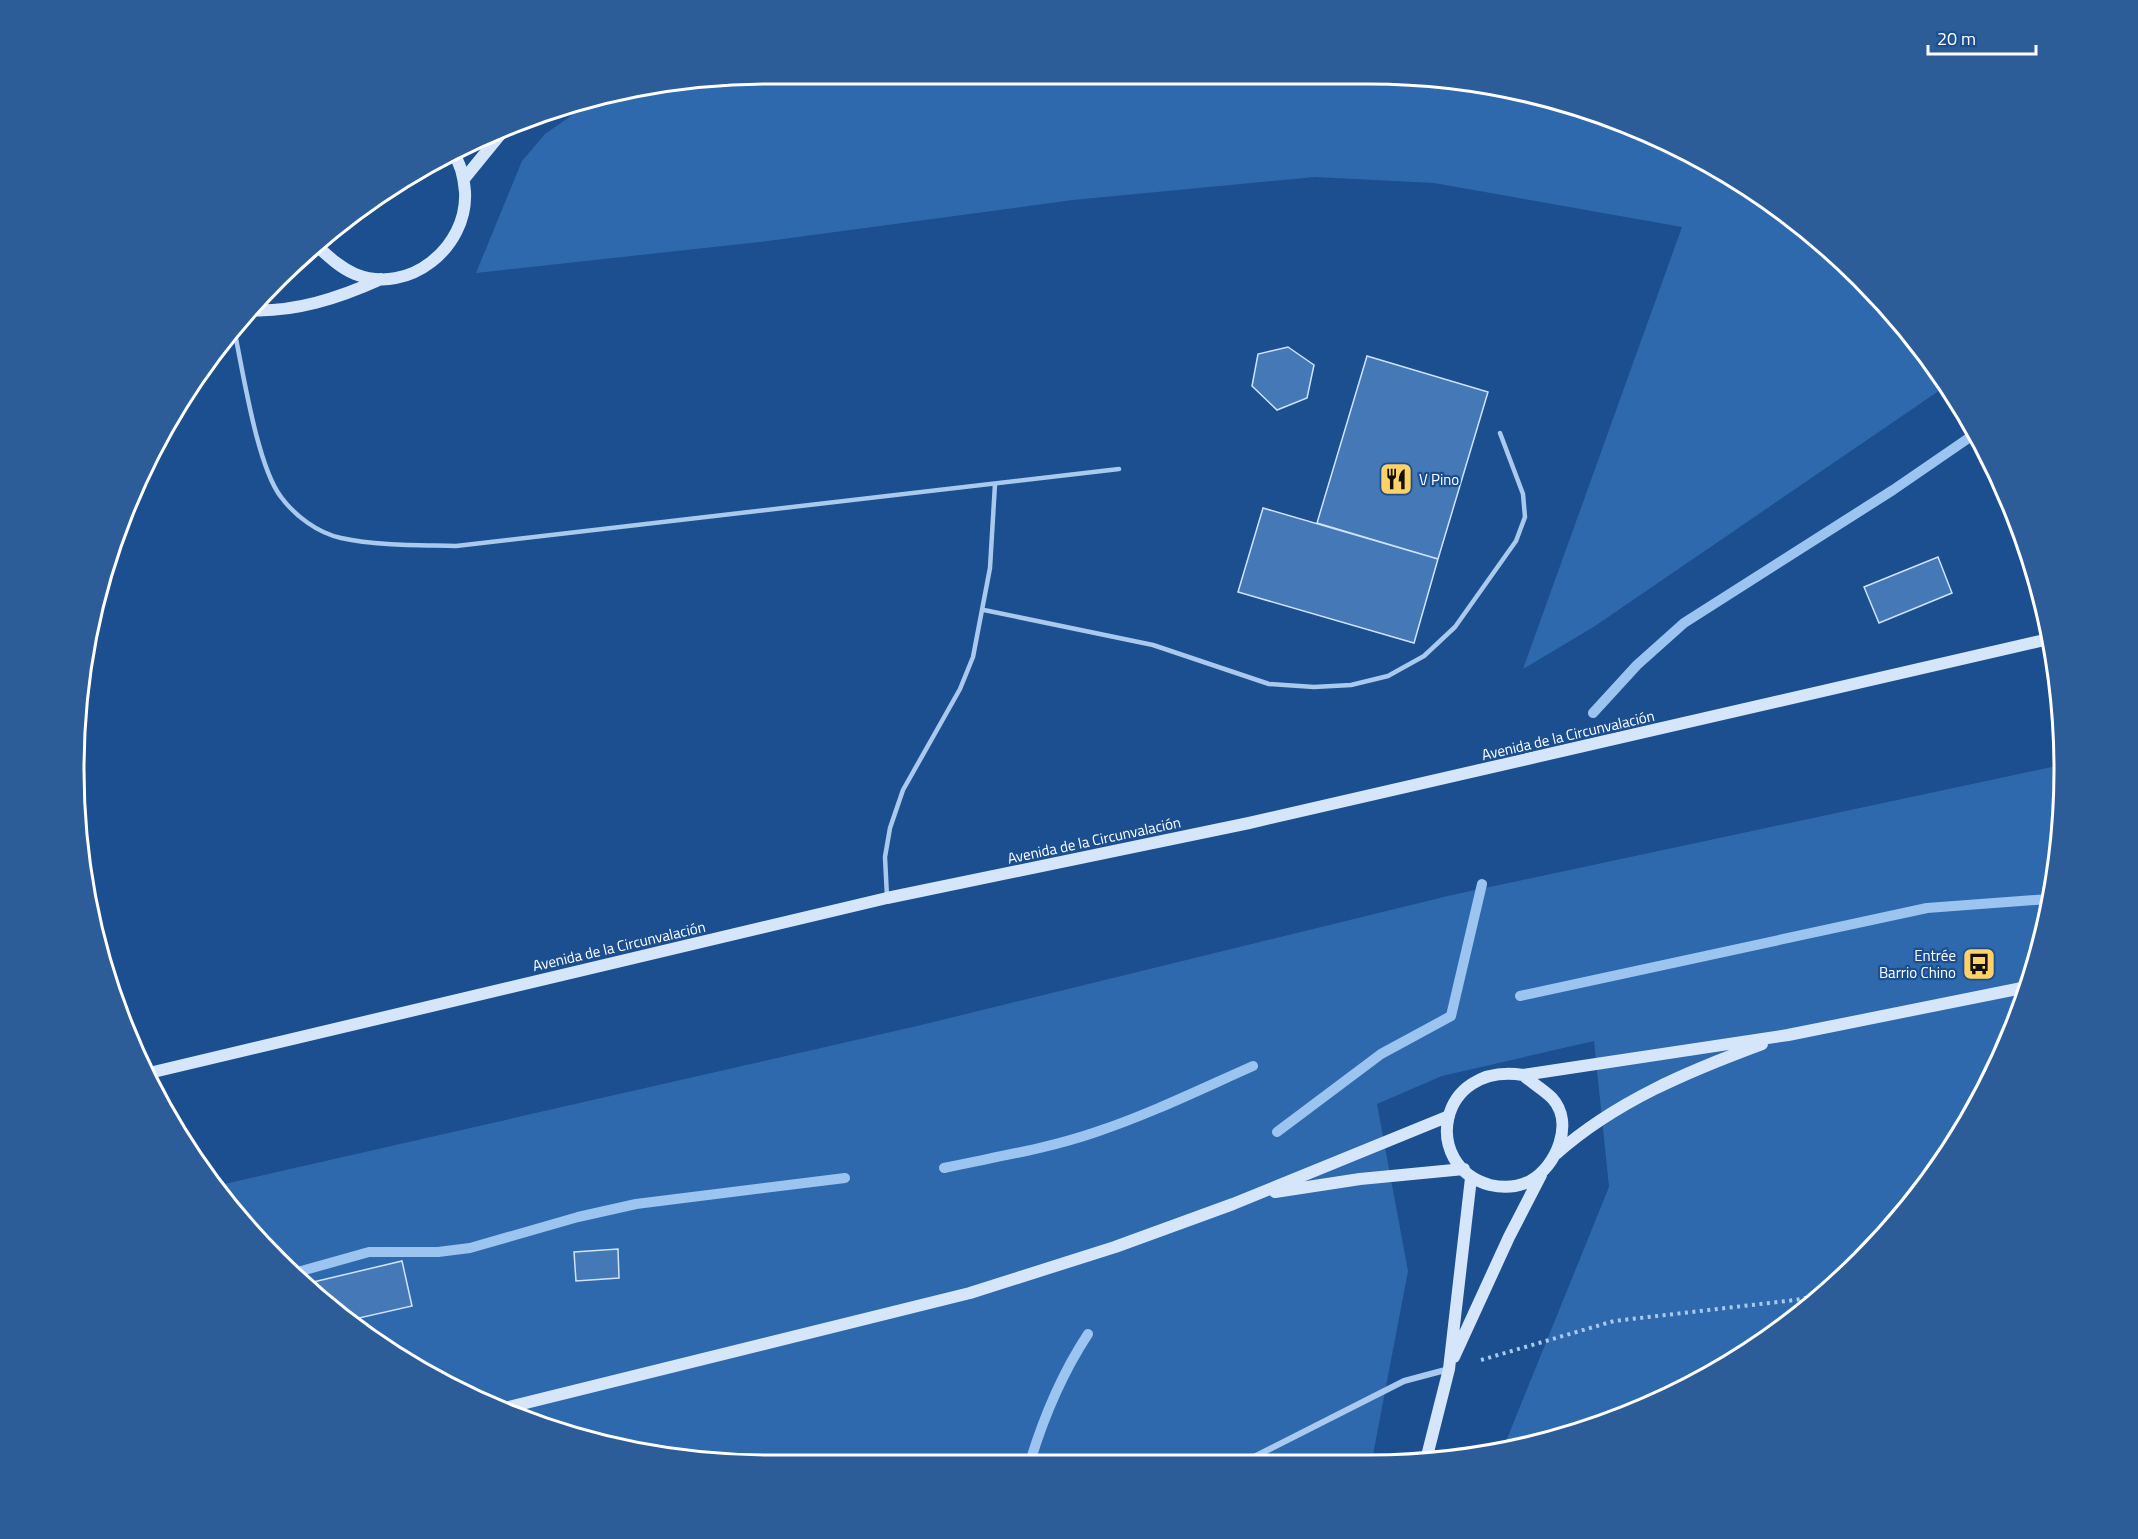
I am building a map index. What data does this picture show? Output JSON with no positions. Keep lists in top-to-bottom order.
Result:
{
  "streets": {
    "street": ["Avenida de la Circunvalación"]
  },
  "places": {
    "restaurant": ["V Pino"],
    "bus stop": ["Entrée Barrio Chino"]
  },
  "scale_bar": "20 m"
}
